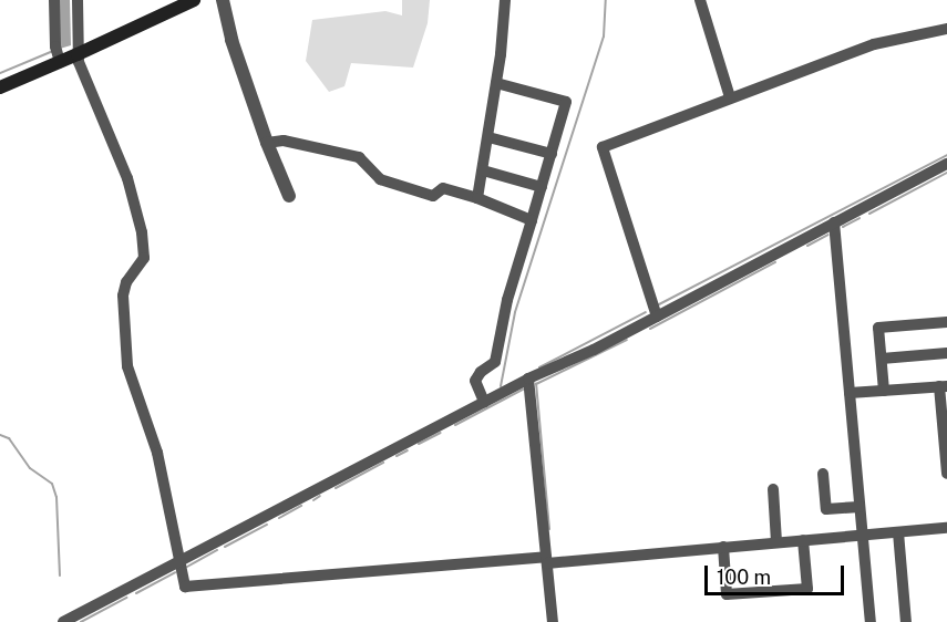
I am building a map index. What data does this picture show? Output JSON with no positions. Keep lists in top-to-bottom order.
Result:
{
  "scale_bar": "100 m"
}
